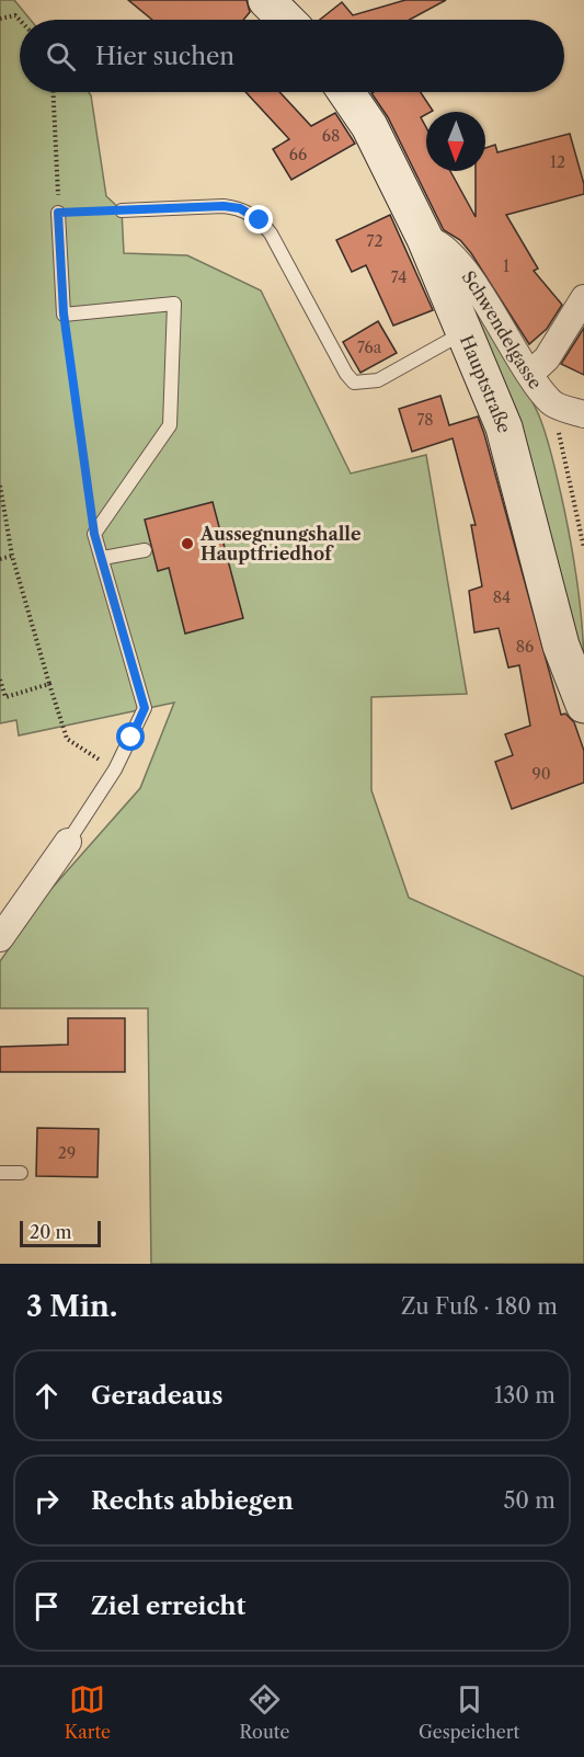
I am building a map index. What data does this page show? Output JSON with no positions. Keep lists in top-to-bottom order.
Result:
{
  "streets": {
    "street": ["Schwendelgasse", "Hauptstraße"]
  },
  "crossings": [
    ["Schwendelgasse", "Hauptstraße"]
  ],
  "places": ["Aussegnungshalle Hauptfriedhof"],
  "house_numbers": [
    "68",
    "66",
    "12",
    "72",
    "1",
    "74",
    "76a",
    "78",
    "84",
    "86",
    "90",
    "29"
  ],
  "scale_bar": "20 m",
  "north": "bottom",
  "page": {
    "search": "Hier suchen",
    "scale": "20 m",
    "heading": ["3 Min.", "Zu Fuß · 180 m"],
    "list": [
      ["Geradeaus", "130 m"],
      ["Rechts abbiegen", "50 m"],
      "Ziel erreicht"
    ],
    "nav": ["Karte", "Route", "Gespeichert"]
  }
}
